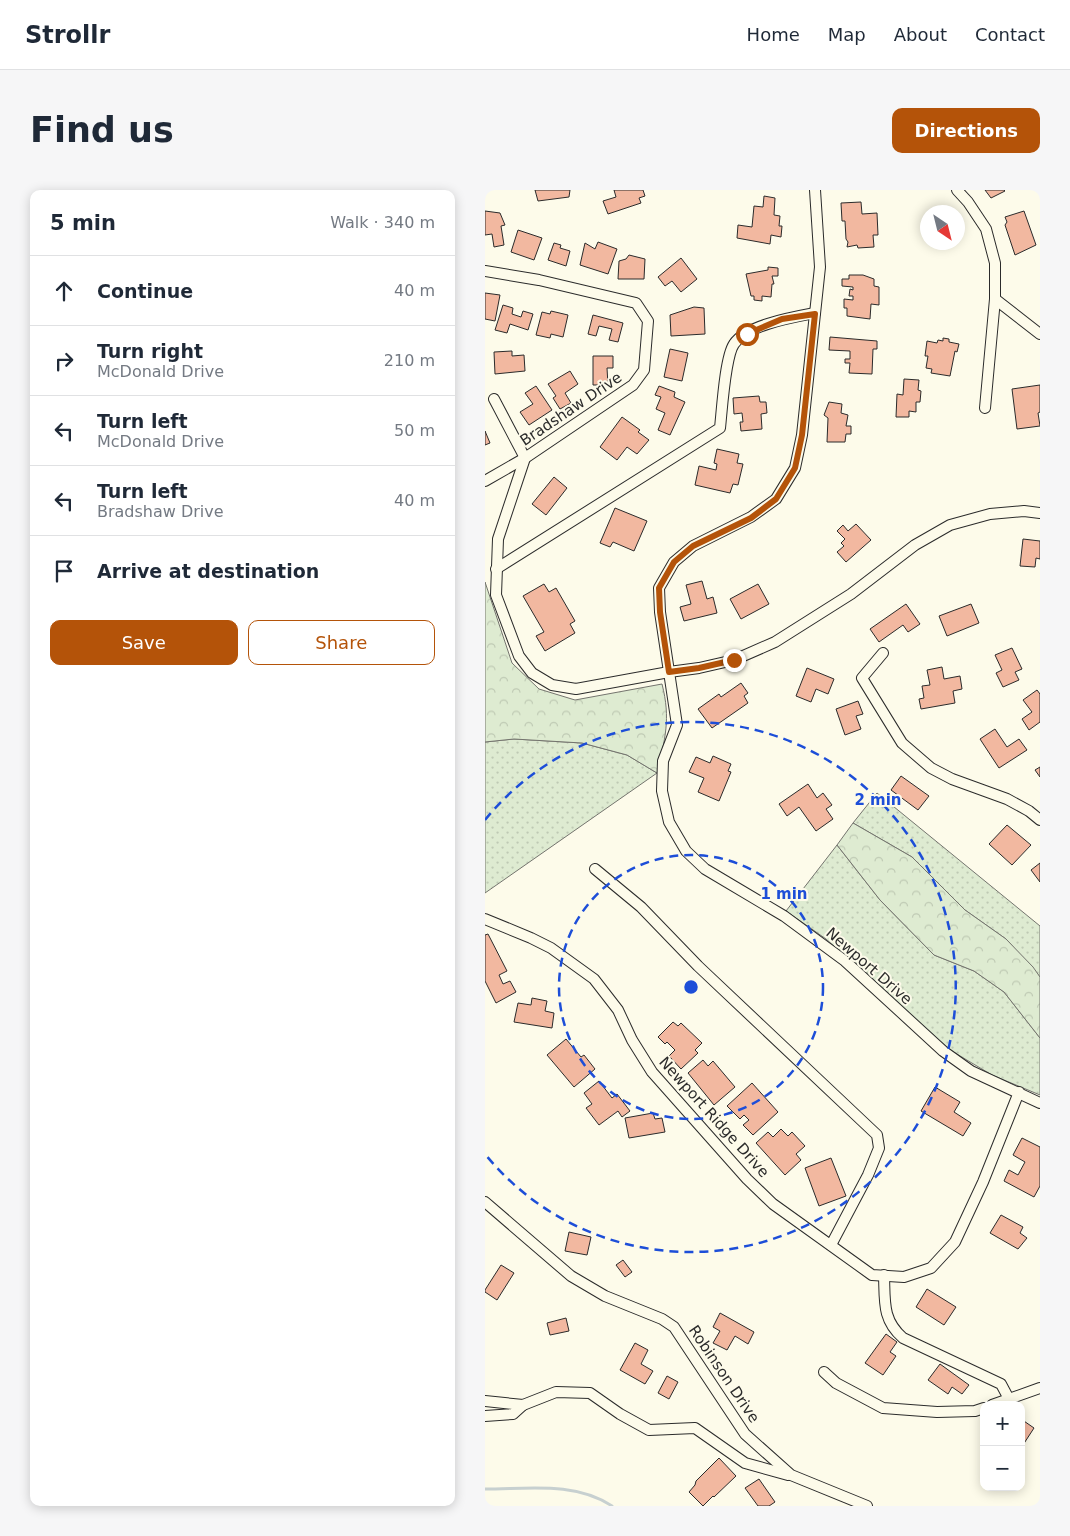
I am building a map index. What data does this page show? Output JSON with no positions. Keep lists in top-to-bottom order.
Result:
{
  "streets": {
    "street": [
      "Bradshaw Drive",
      "Newport Drive",
      "Newport Ridge Drive",
      "Robinson Drive"
    ]
  },
  "crossings": [
    ["Bradshaw Drive", "Newport Drive"],
    ["Newport Drive", "Newport Ridge Drive"]
  ],
  "north": "bottom right",
  "page": {
    "header": "Strollr",
    "nav": [
      "Home",
      "Map",
      "About",
      "Contact"
    ],
    "buttons": [
      "Directions",
      ["Save", "Share"]
    ],
    "title": "Find us",
    "heading": ["5 min", "Walk · 340 m"],
    "list": [
      ["Continue", "40 m"],
      ["Turn right", "McDonald Drive", "210 m"],
      ["Turn left", "McDonald Drive", "50 m"],
      ["Turn left", "Bradshaw Drive", "40 m"],
      "Arrive at destination"
    ],
    "map_buttons": ["+", "−"]
  },
  "rings": ["2 min", "1 min"]
}
